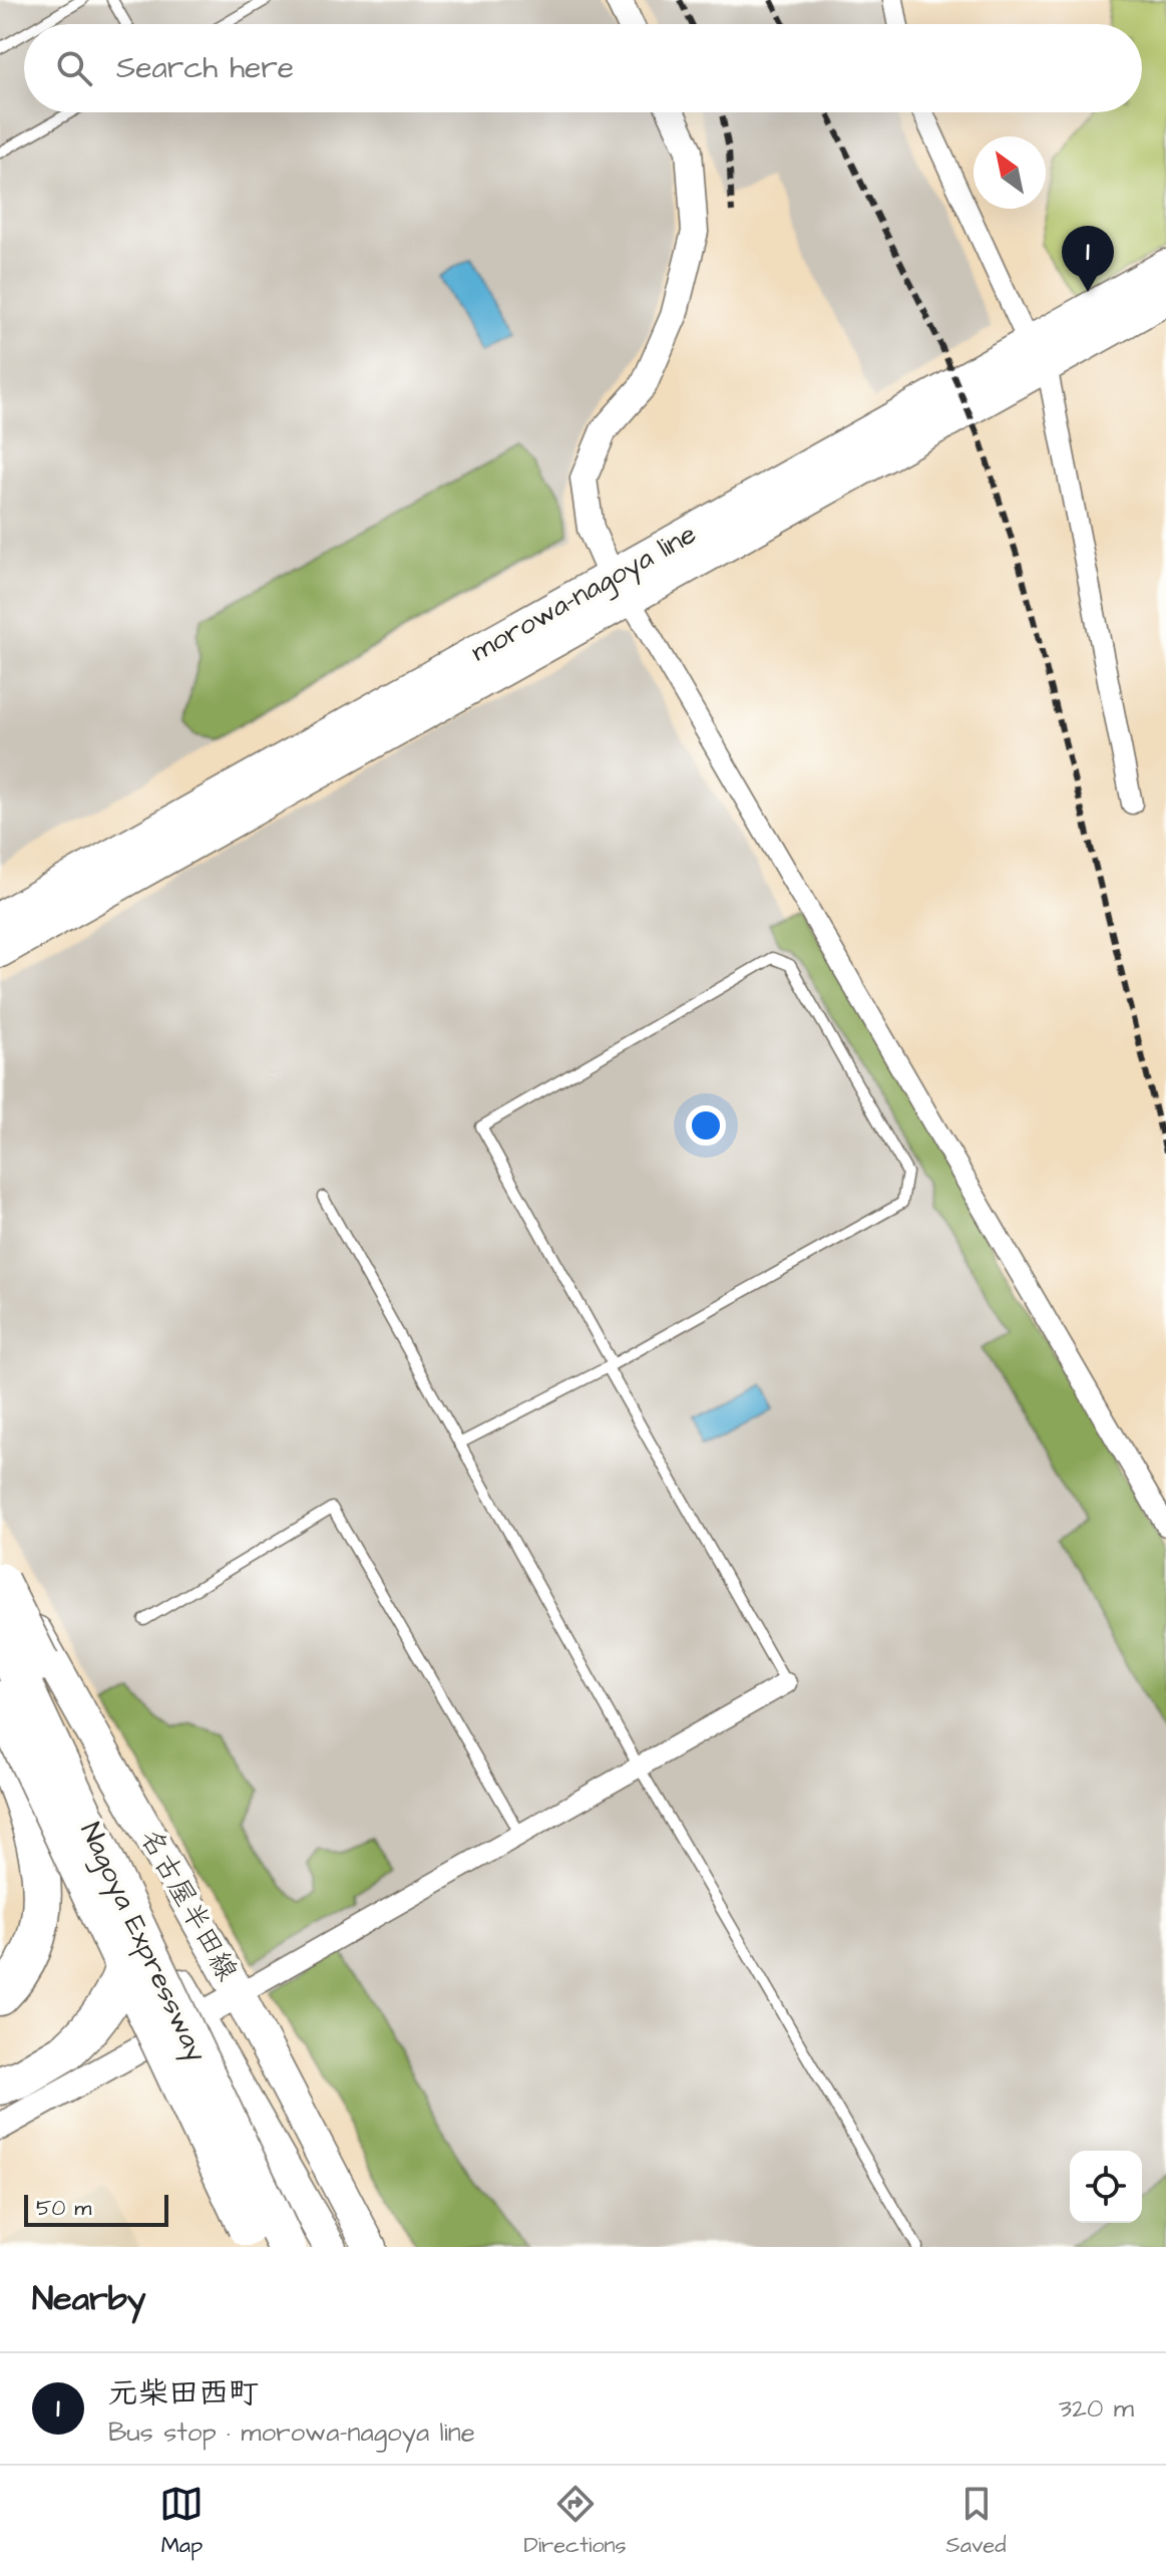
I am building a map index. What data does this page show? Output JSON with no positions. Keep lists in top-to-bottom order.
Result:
{
  "streets": {
    "highway": ["Nagoya Expressway"],
    "main road": ["morowa-nagoya line", "名古屋半田線"]
  },
  "scale_bar": "50 m",
  "north": "top left",
  "page": {
    "search": "Search here",
    "pins": "1",
    "scale": "50 m",
    "heading": "Nearby",
    "list": [
      {
        "mark": "1",
        "name": "元柴田西町",
        "note": "Bus stop · morowa-nagoya line",
        "value": "320 m"
      }
    ],
    "nav": ["Map", "Directions", "Saved"]
  }
}
